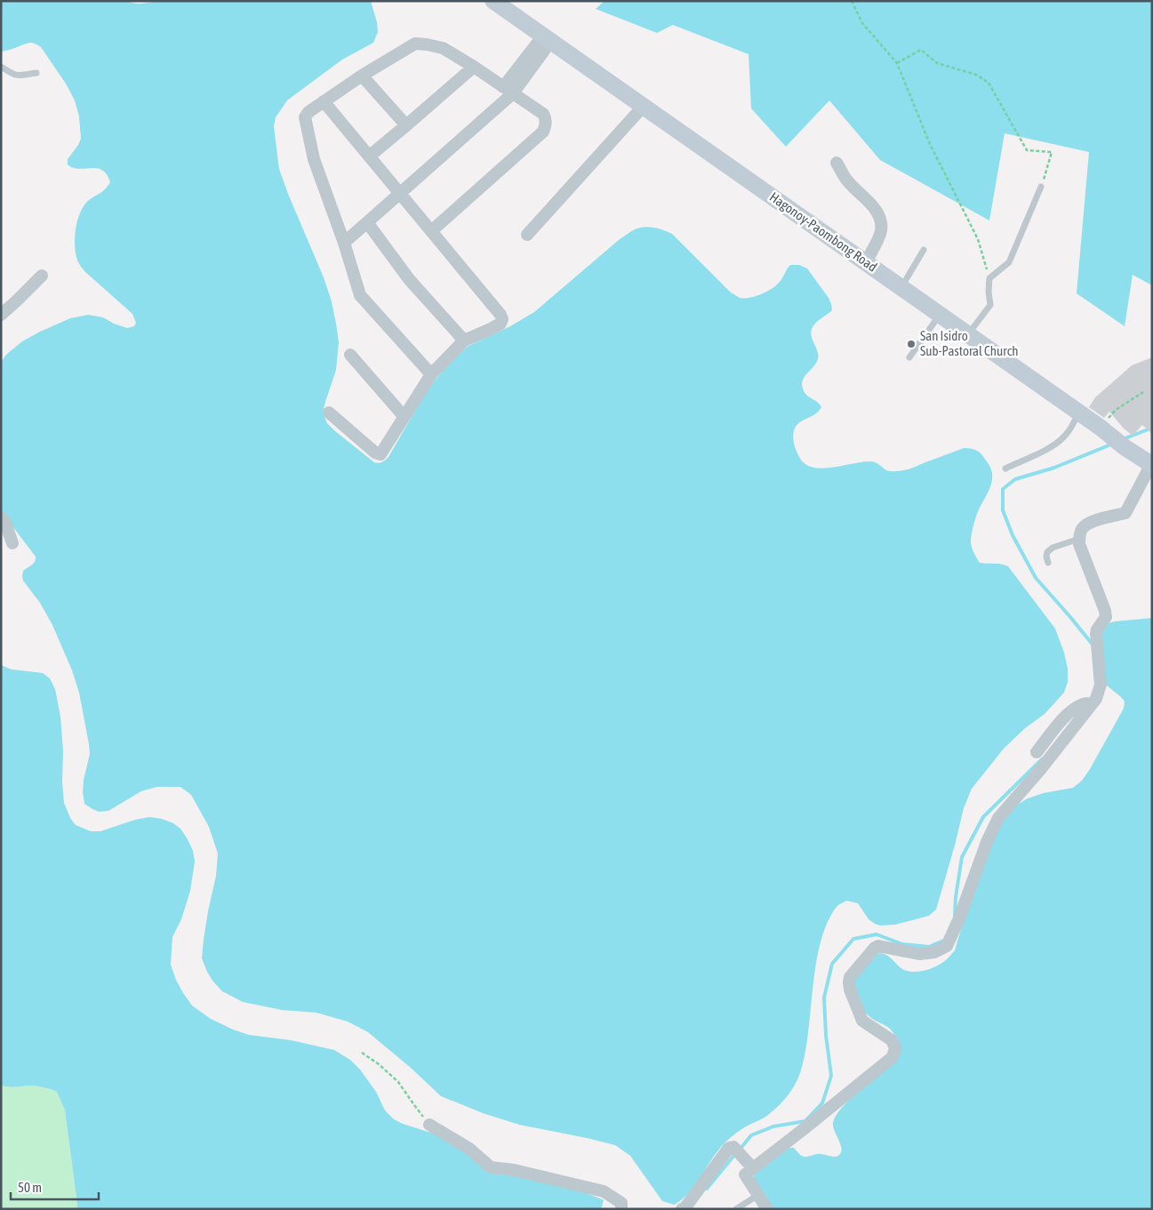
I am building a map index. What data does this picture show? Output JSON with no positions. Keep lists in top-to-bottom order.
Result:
{
  "streets": {
    "main road": ["Hagonoy-Paombong Road"]
  },
  "places": ["San Isidro Sub-Pastoral Church"],
  "scale_bar": "50 m"
}
